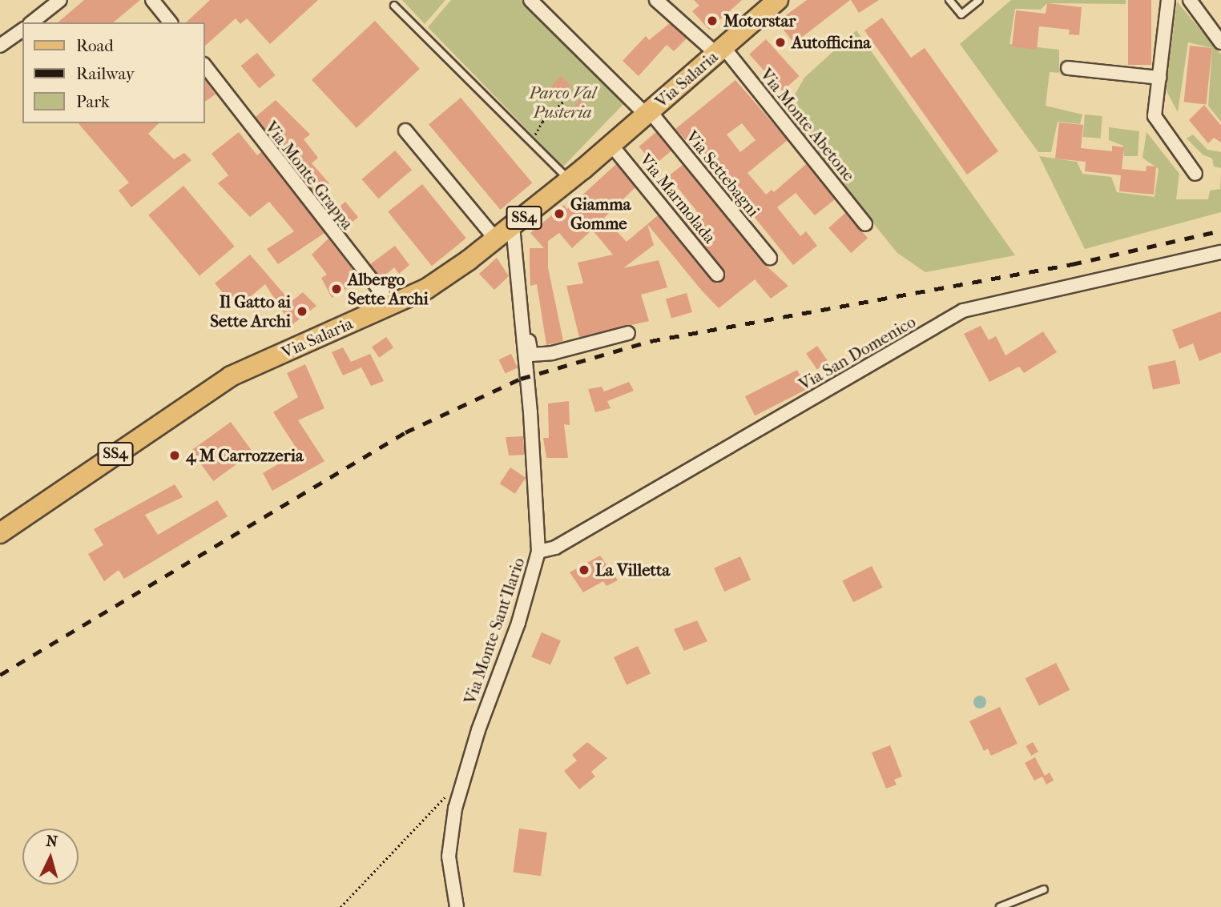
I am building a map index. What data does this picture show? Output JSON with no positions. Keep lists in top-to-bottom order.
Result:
{
  "streets": {
    "main road": ["Via Salaria", "SS4"],
    "street": [
      "Via Monte Abetone",
      "Via Settebagni",
      "Via Monte Grappa",
      "Via Marmolada",
      "Via San Domenico",
      "Via Monte Sant'Ilario"
    ]
  },
  "crossings": [
    ["Via Salaria", "Via Monte Abetone"],
    ["Via Salaria", "Via Settebagni"],
    ["Via Salaria", "Via Monte Grappa"],
    ["Via Salaria", "Via Marmolada"],
    ["Via Salaria", "Via Monte Sant'Ilario"],
    ["Via San Domenico", "Via Monte Sant'Ilario"]
  ],
  "parks": ["Parco Val Pusteria"],
  "places": [
    "Motorstar",
    "Autofficina",
    "Giamma Gomme",
    "Albergo Sette Archi",
    "Il Gatto ai Sette Archi",
    "4 M Carrozzeria",
    "La Villetta"
  ],
  "legend": ["Road", "Railway", "Park"],
  "north": "top"
}
